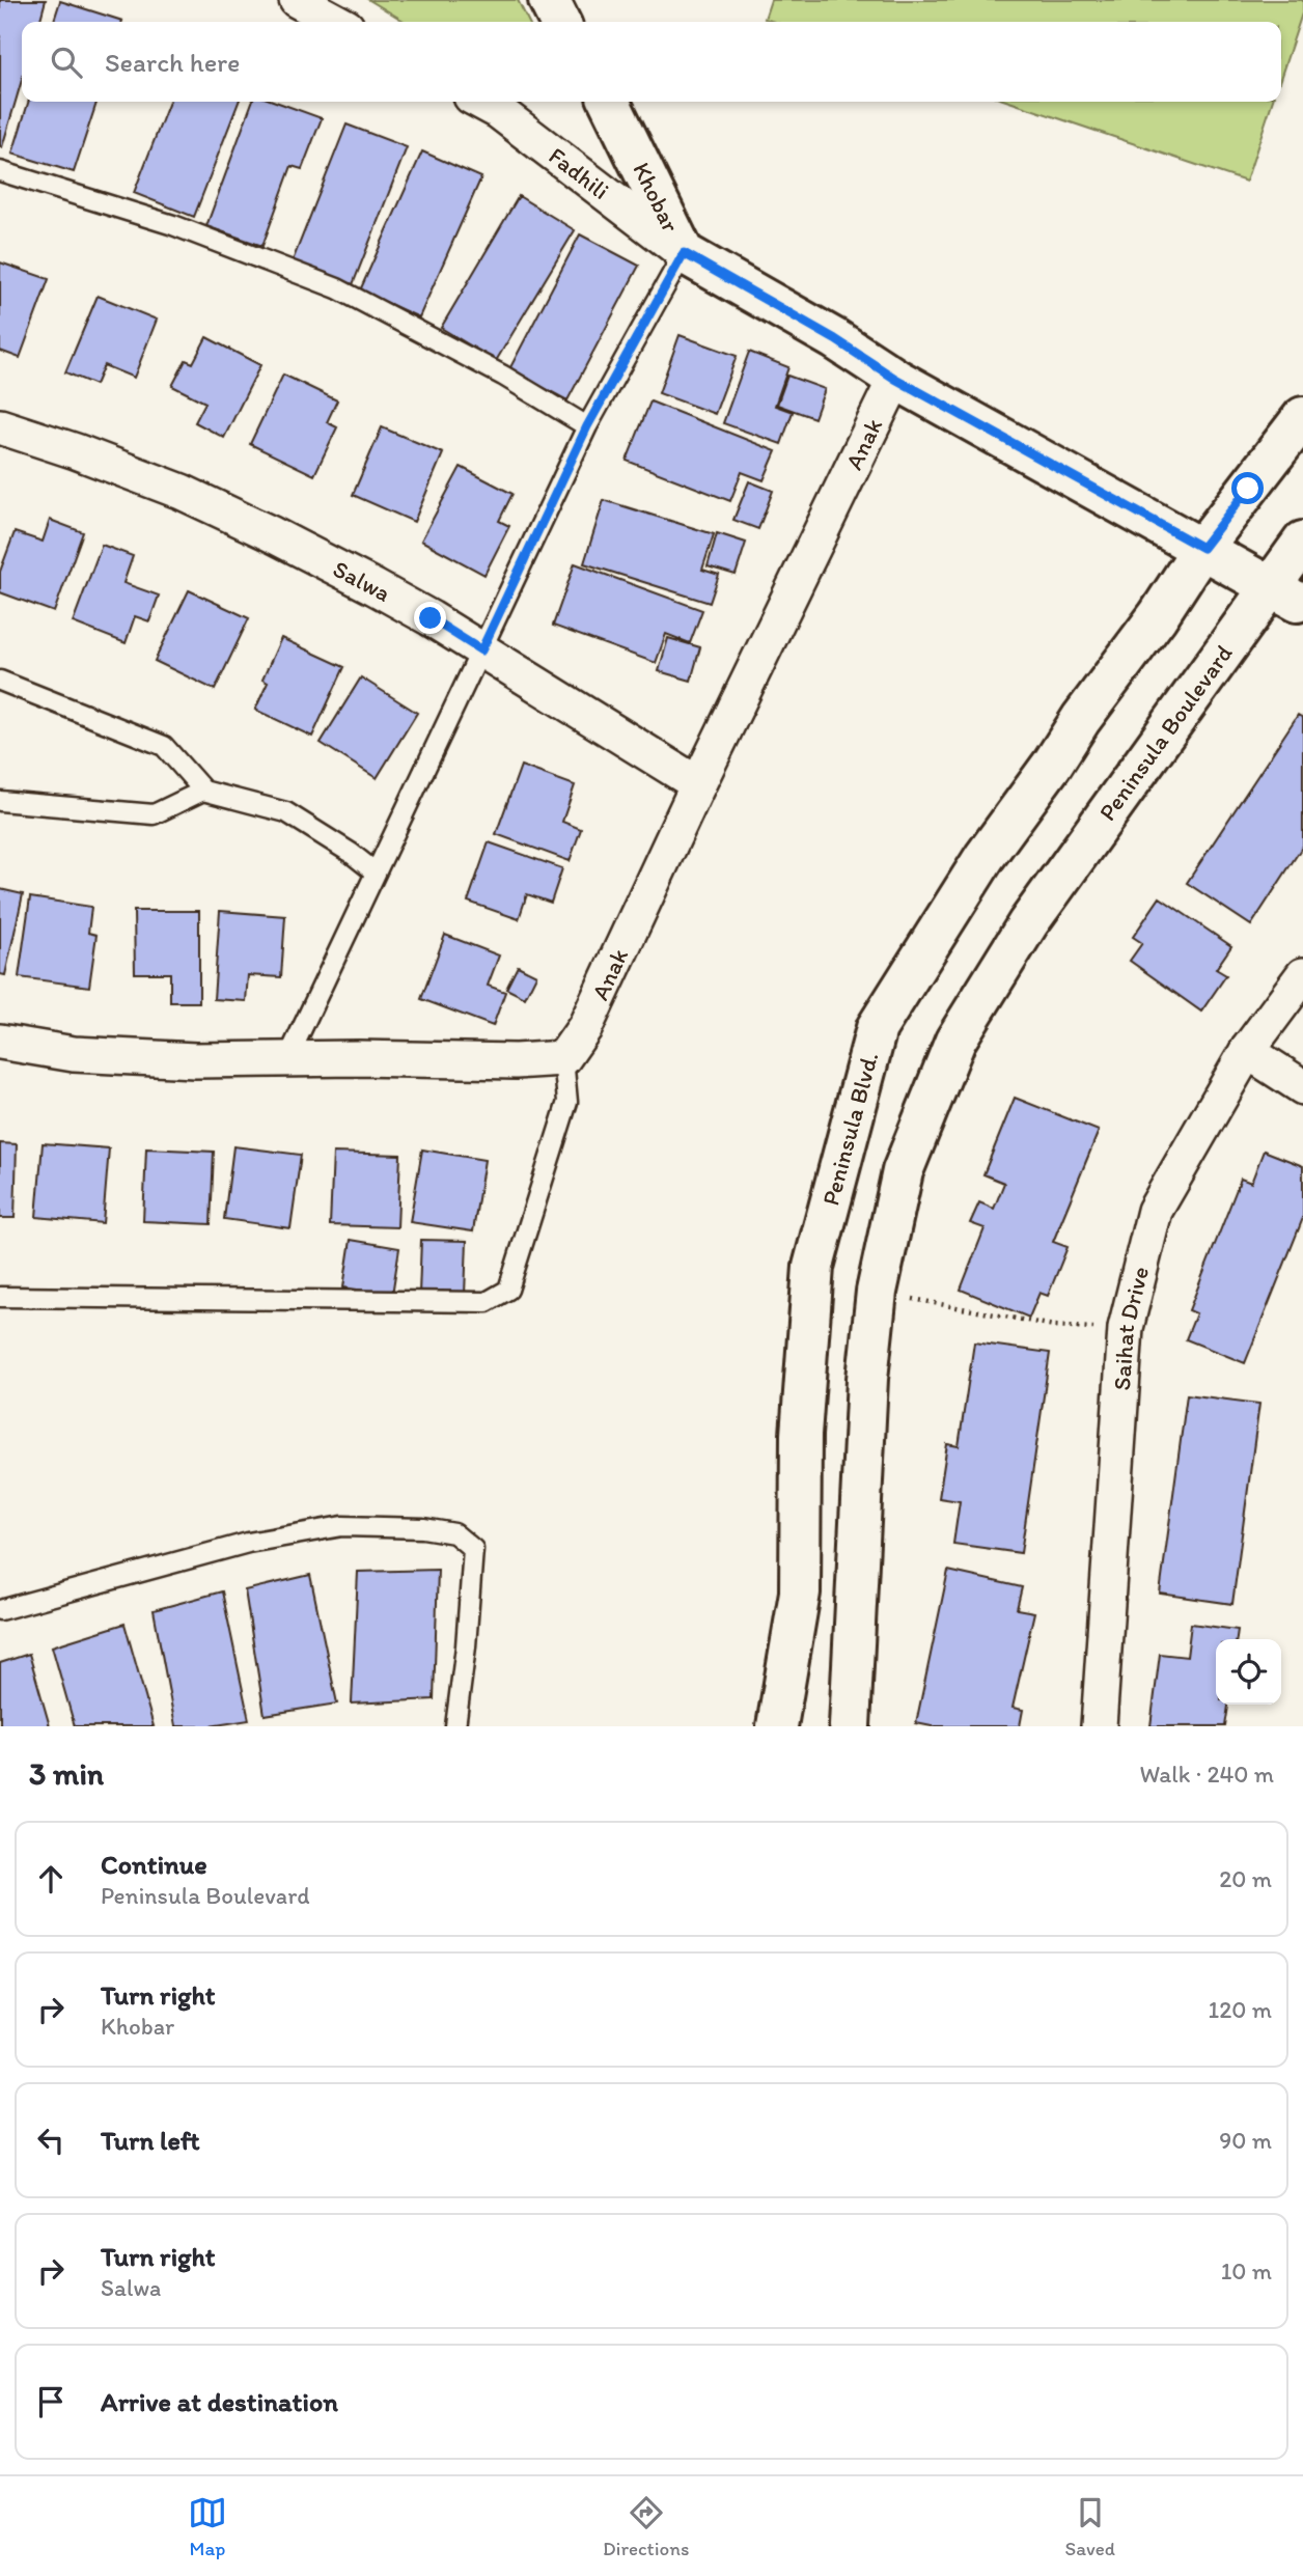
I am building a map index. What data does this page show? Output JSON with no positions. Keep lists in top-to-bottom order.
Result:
{
  "streets": {
    "main road": ["Khobar", "Peninsula Boulevard", "Peninsula Blvd."],
    "street": [
      "Fadhili",
      "Anak",
      "Salwa",
      "Saihat Drive"
    ]
  },
  "crossings": [
    ["Fadhili", "Khobar"],
    ["Khobar", "Anak"],
    ["Khobar", "Peninsula Boulevard"],
    ["Khobar", "Peninsula Blvd."],
    ["Anak", "Salwa"]
  ],
  "page": {
    "search": "Search here",
    "heading": ["3 min", "Walk · 240 m"],
    "list": [
      ["Continue", "Peninsula Boulevard", "20 m"],
      ["Turn right", "Khobar", "120 m"],
      ["Turn left", "90 m"],
      ["Turn right", "Salwa", "10 m"],
      "Arrive at destination"
    ],
    "nav": ["Map", "Directions", "Saved"]
  }
}
